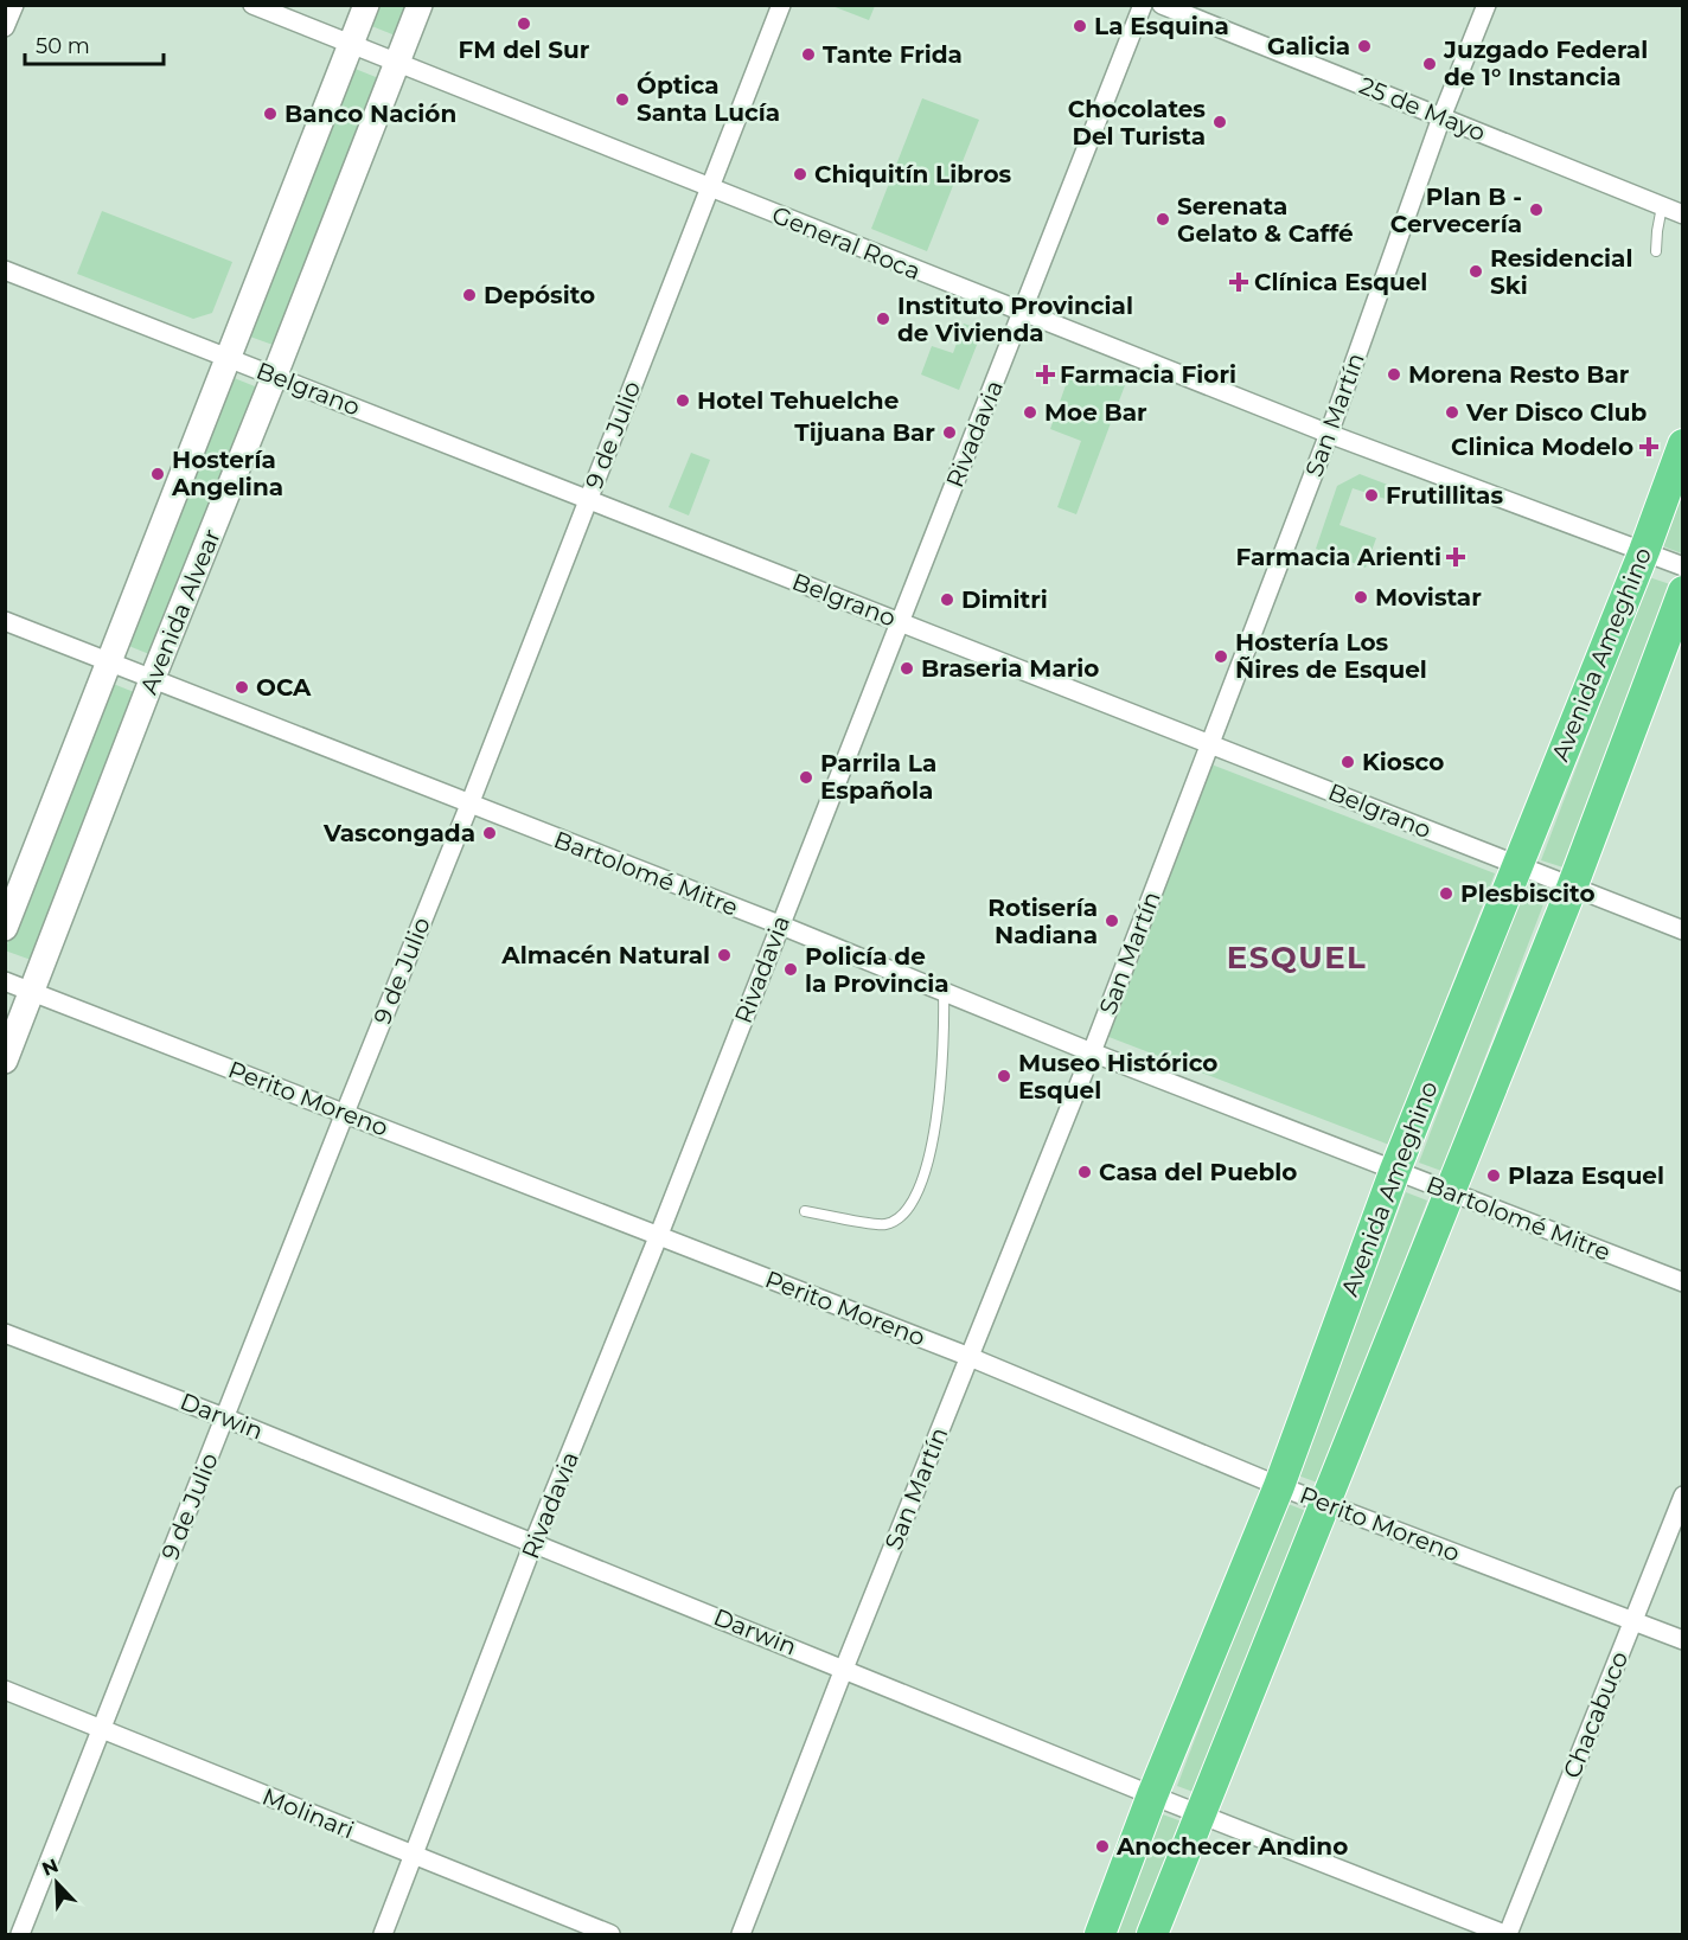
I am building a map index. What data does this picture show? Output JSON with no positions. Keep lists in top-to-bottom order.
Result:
{
  "streets": {
    "highway": ["Avenida Ameghino"],
    "main road": ["Avenida Alvear"],
    "street": [
      "25 de Mayo",
      "General Roca",
      "Belgrano",
      "San Martín",
      "Rivadavia",
      "9 de Julio",
      "Bartolomé Mitre",
      "Perito Moreno",
      "Darwin",
      "Chacabuco",
      "Molinari"
    ]
  },
  "crossings": [
    ["25 de Mayo", "San Martín"],
    ["General Roca", "San Martín"],
    ["General Roca", "Rivadavia"],
    ["General Roca", "9 de Julio"],
    ["General Roca", "Avenida Alvear"],
    ["General Roca", "Avenida Ameghino"],
    ["Belgrano", "San Martín"],
    ["Belgrano", "Rivadavia"],
    ["Belgrano", "9 de Julio"],
    ["Belgrano", "Avenida Alvear"],
    ["Belgrano", "Avenida Ameghino"],
    ["San Martín", "Bartolomé Mitre"],
    ["San Martín", "Perito Moreno"],
    ["San Martín", "Darwin"],
    ["Rivadavia", "Bartolomé Mitre"],
    ["Rivadavia", "Perito Moreno"],
    ["Rivadavia", "Darwin"],
    ["Rivadavia", "Molinari"],
    ["9 de Julio", "Bartolomé Mitre"],
    ["9 de Julio", "Perito Moreno"],
    ["9 de Julio", "Darwin"],
    ["9 de Julio", "Molinari"],
    ["Avenida Alvear", "Bartolomé Mitre"],
    ["Avenida Alvear", "Perito Moreno"],
    ["Avenida Ameghino", "Bartolomé Mitre"],
    ["Avenida Ameghino", "Perito Moreno"],
    ["Avenida Ameghino", "Darwin"],
    ["Perito Moreno", "Chacabuco"],
    ["Darwin", "Chacabuco"]
  ],
  "districts": ["ESQUEL"],
  "places": {
    "other": [
      "FM del Sur",
      "La Esquina",
      "Galicia",
      "Tante Frida",
      "Juzgado Federal de 1° Instancia",
      "Óptica Santa Lucía",
      "Banco Nación",
      "Chocolates Del Turista",
      "Chiquitín Libros",
      "Plan B - Cervecería",
      "Serenata Gelato & Caffé",
      "Residencial Ski",
      "Depósito",
      "Instituto Provincial de Vivienda",
      "Morena Resto Bar",
      "Hotel Tehuelche",
      "Moe Bar",
      "Ver Disco Club",
      "Tijuana Bar",
      "Hostería Angelina",
      "Frutillitas",
      "Movistar",
      "Dimitri",
      "Hostería Los Ñires de Esquel",
      "Braseria Mario",
      "OCA",
      "Kiosco",
      "Parrila La Española",
      "Vascongada",
      "Plesbiscito",
      "Rotisería Nadiana",
      "Almacén Natural",
      "Policía de la Provincia",
      "Museo Histórico Esquel",
      "Casa del Pueblo",
      "Plaza Esquel",
      "Anochecer Andino"
    ],
    "health": [
      "Clínica Esquel",
      "Farmacia Fiori",
      "Clinica Modelo",
      "Farmacia Arienti"
    ]
  },
  "scale_bar": "50 m",
  "north": "top left"
}
